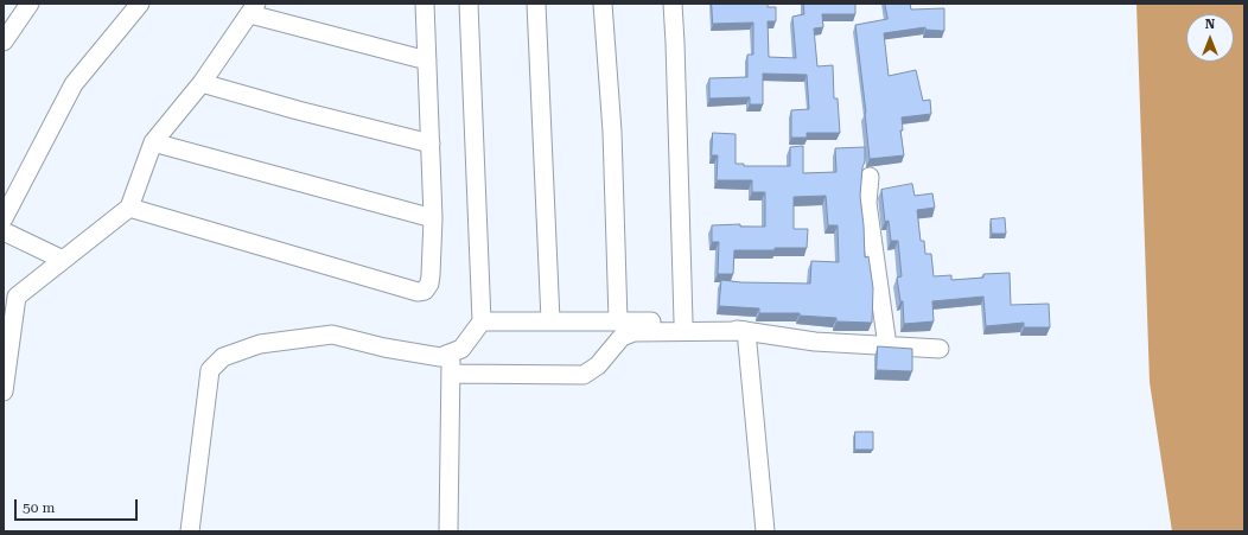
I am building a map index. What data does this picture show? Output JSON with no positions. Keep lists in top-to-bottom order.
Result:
{
  "scale_bar": "50 m",
  "north": "top"
}
